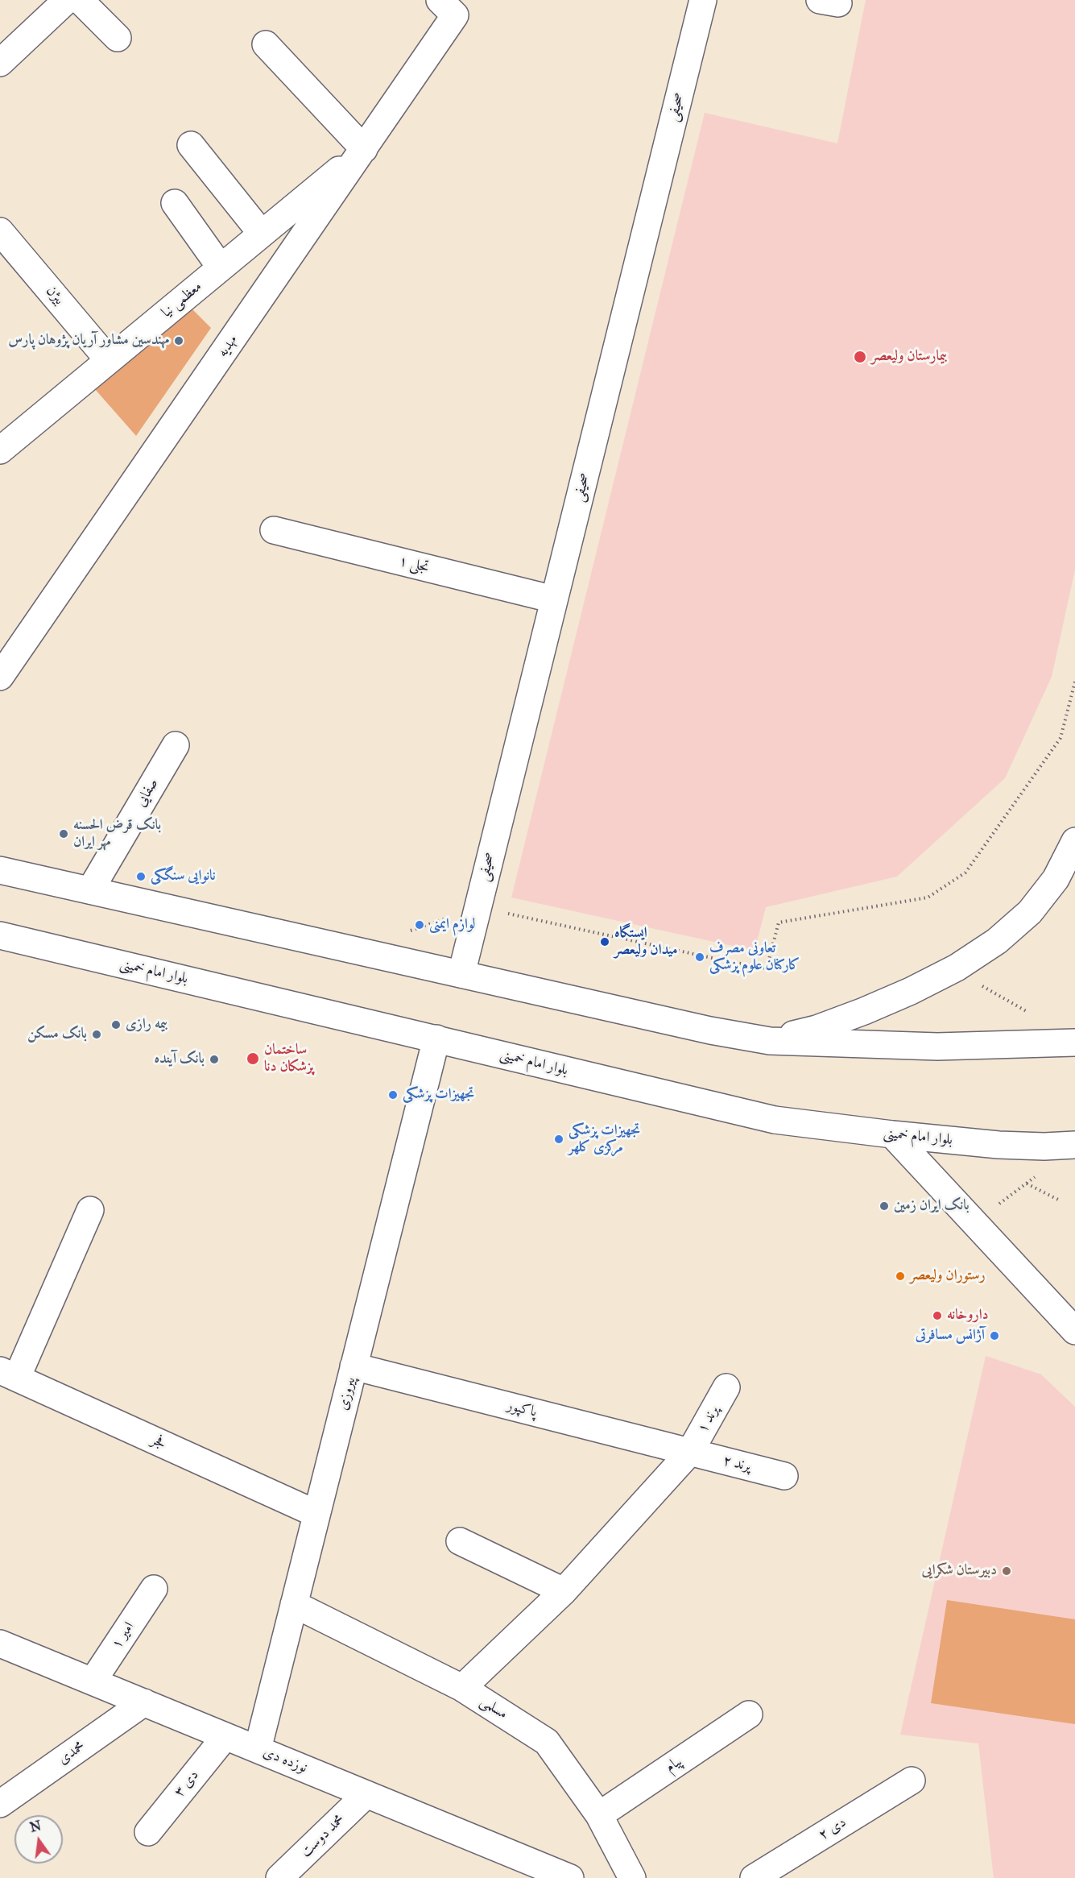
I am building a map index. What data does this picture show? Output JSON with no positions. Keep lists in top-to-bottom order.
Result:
{
  "streets": {
    "street": [
      "صحیفی",
      "بیژن",
      "معظمی نیا",
      "مهدیه",
      "تجلی ١",
      "صفایی",
      "بلوار امام خمینی",
      "پیروزی",
      "پاکپور",
      "پرند ۱",
      "فجر",
      "پرند ۲",
      "امیر ۱",
      "مسلمی",
      "محمدی",
      "نوزده دی",
      "پیام",
      "دی ۳",
      "دی ۲",
      "محمد دوست"
    ]
  },
  "crossings": [
    ["صحیفی", "تجلی ١"],
    ["بیژن", "معظمی نیا"],
    ["معظمی نیا", "مهدیه"],
    ["بلوار امام خمینی", "پیروزی"],
    ["پیروزی", "پاکپور"],
    ["پیروزی", "فجر"],
    ["پیروزی", "مسلمی"],
    ["پیروزی", "نوزده دی"],
    ["پاکپور", "پرند ۱"],
    ["پاکپور", "پرند ۲"],
    ["پرند ۱", "پرند ۲"],
    ["پرند ۱", "مسلمی"],
    ["امیر ۱", "نوزده دی"],
    ["مسلمی", "پیام"],
    ["محمدی", "نوزده دی"],
    ["نوزده دی", "دی ۳"],
    ["نوزده دی", "محمد دوست"]
  ],
  "places": [
    "مهندسین مشاور آریان پژوهان پارس",
    "بیمارستان ولیعصر",
    "بانک قرض الحسنه مهر ایران",
    "نانوایی سنگکی",
    "لوازم ایمنی",
    "ایستگاه میدان ولیعصر",
    "تعاونی مصرف کارکنان علوم پزشکی",
    "بیمه رازی",
    "بانک مسکن",
    "ساختمان پزشکان دنا",
    "بانک آینده",
    "تجهیزات پزشکی",
    "تجهیزات پزشکی مرکزی کلهر",
    "بانک ایران زمین",
    "رستوران ولیعصر",
    "داروخانه",
    "آژانس مسافرتی",
    "دبیرستان شکرایی"
  ],
  "north": "top"
}
